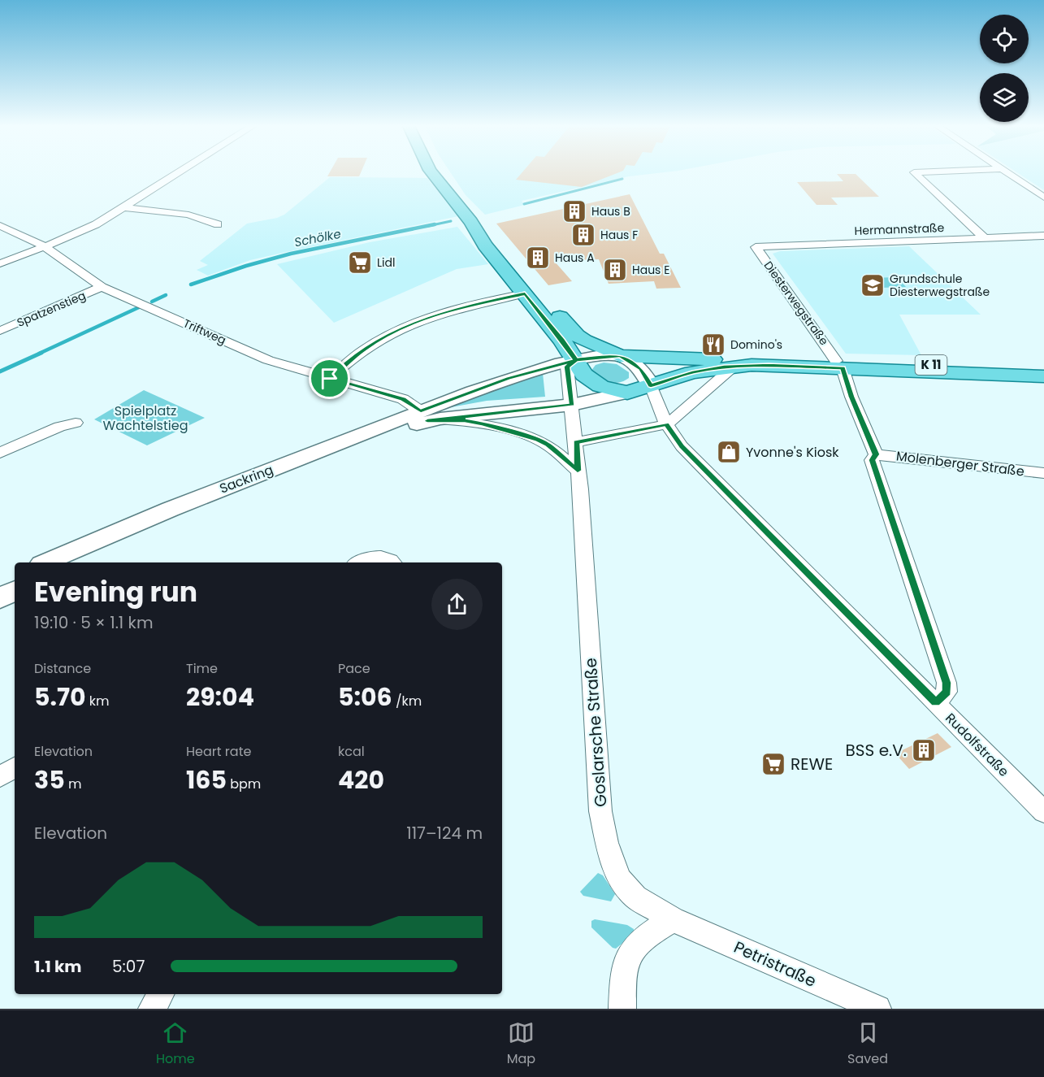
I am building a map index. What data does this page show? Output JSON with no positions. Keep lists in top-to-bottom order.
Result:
{
  "streets": {
    "main road": ["K 11", "Sackring"],
    "street": [
      "Hermannstraße",
      "Diesterwegstraße",
      "Spatzenstieg",
      "Triftweg",
      "Molenberger Straße",
      "Goslarsche Straße",
      "Rudolfstraße",
      "Petristraße"
    ]
  },
  "crossings": [
    ["Hermannstraße", "Diesterwegstraße"],
    ["Diesterwegstraße", "K 11"],
    ["Diesterwegstraße", "Molenberger Straße"],
    ["Diesterwegstraße", "Rudolfstraße"],
    ["Spatzenstieg", "Triftweg"],
    ["Triftweg", "Sackring"],
    ["K 11", "Sackring"],
    ["K 11", "Goslarsche Straße"],
    ["K 11", "Rudolfstraße"],
    ["Sackring", "Goslarsche Straße"],
    ["Goslarsche Straße", "Petristraße"]
  ],
  "water": ["Schölke"],
  "parks": ["Spielplatz Wachtelstieg"],
  "places": {
    "building": [
      "Haus B",
      "Haus F",
      "Haus A",
      "Haus E",
      "BSS e.V."
    ],
    "supermarket": ["Lidl", "REWE"],
    "school or university": ["Grundschule Diesterwegstraße"],
    "restaurant": ["Domino's"],
    "shop": ["Yvonne's Kiosk"]
  },
  "page": {
    "heading": ["Evening run", "19:10 · 5 × 1.1 km"],
    "stats": [
      ["Distance", "5.70 km"],
      ["Time", "29:04"],
      ["Pace", "5:06 /km"],
      ["Elevation", "35 m"],
      ["Heart rate", "165 bpm"],
      ["kcal", "420"]
    ],
    "chart": ["Elevation", "117–124 m"],
    "list": [
      {
        "name": "1.1 km",
        "note": "5:07"
      }
    ],
    "tabs": ["Home", "Map", "Saved"]
  }
}
